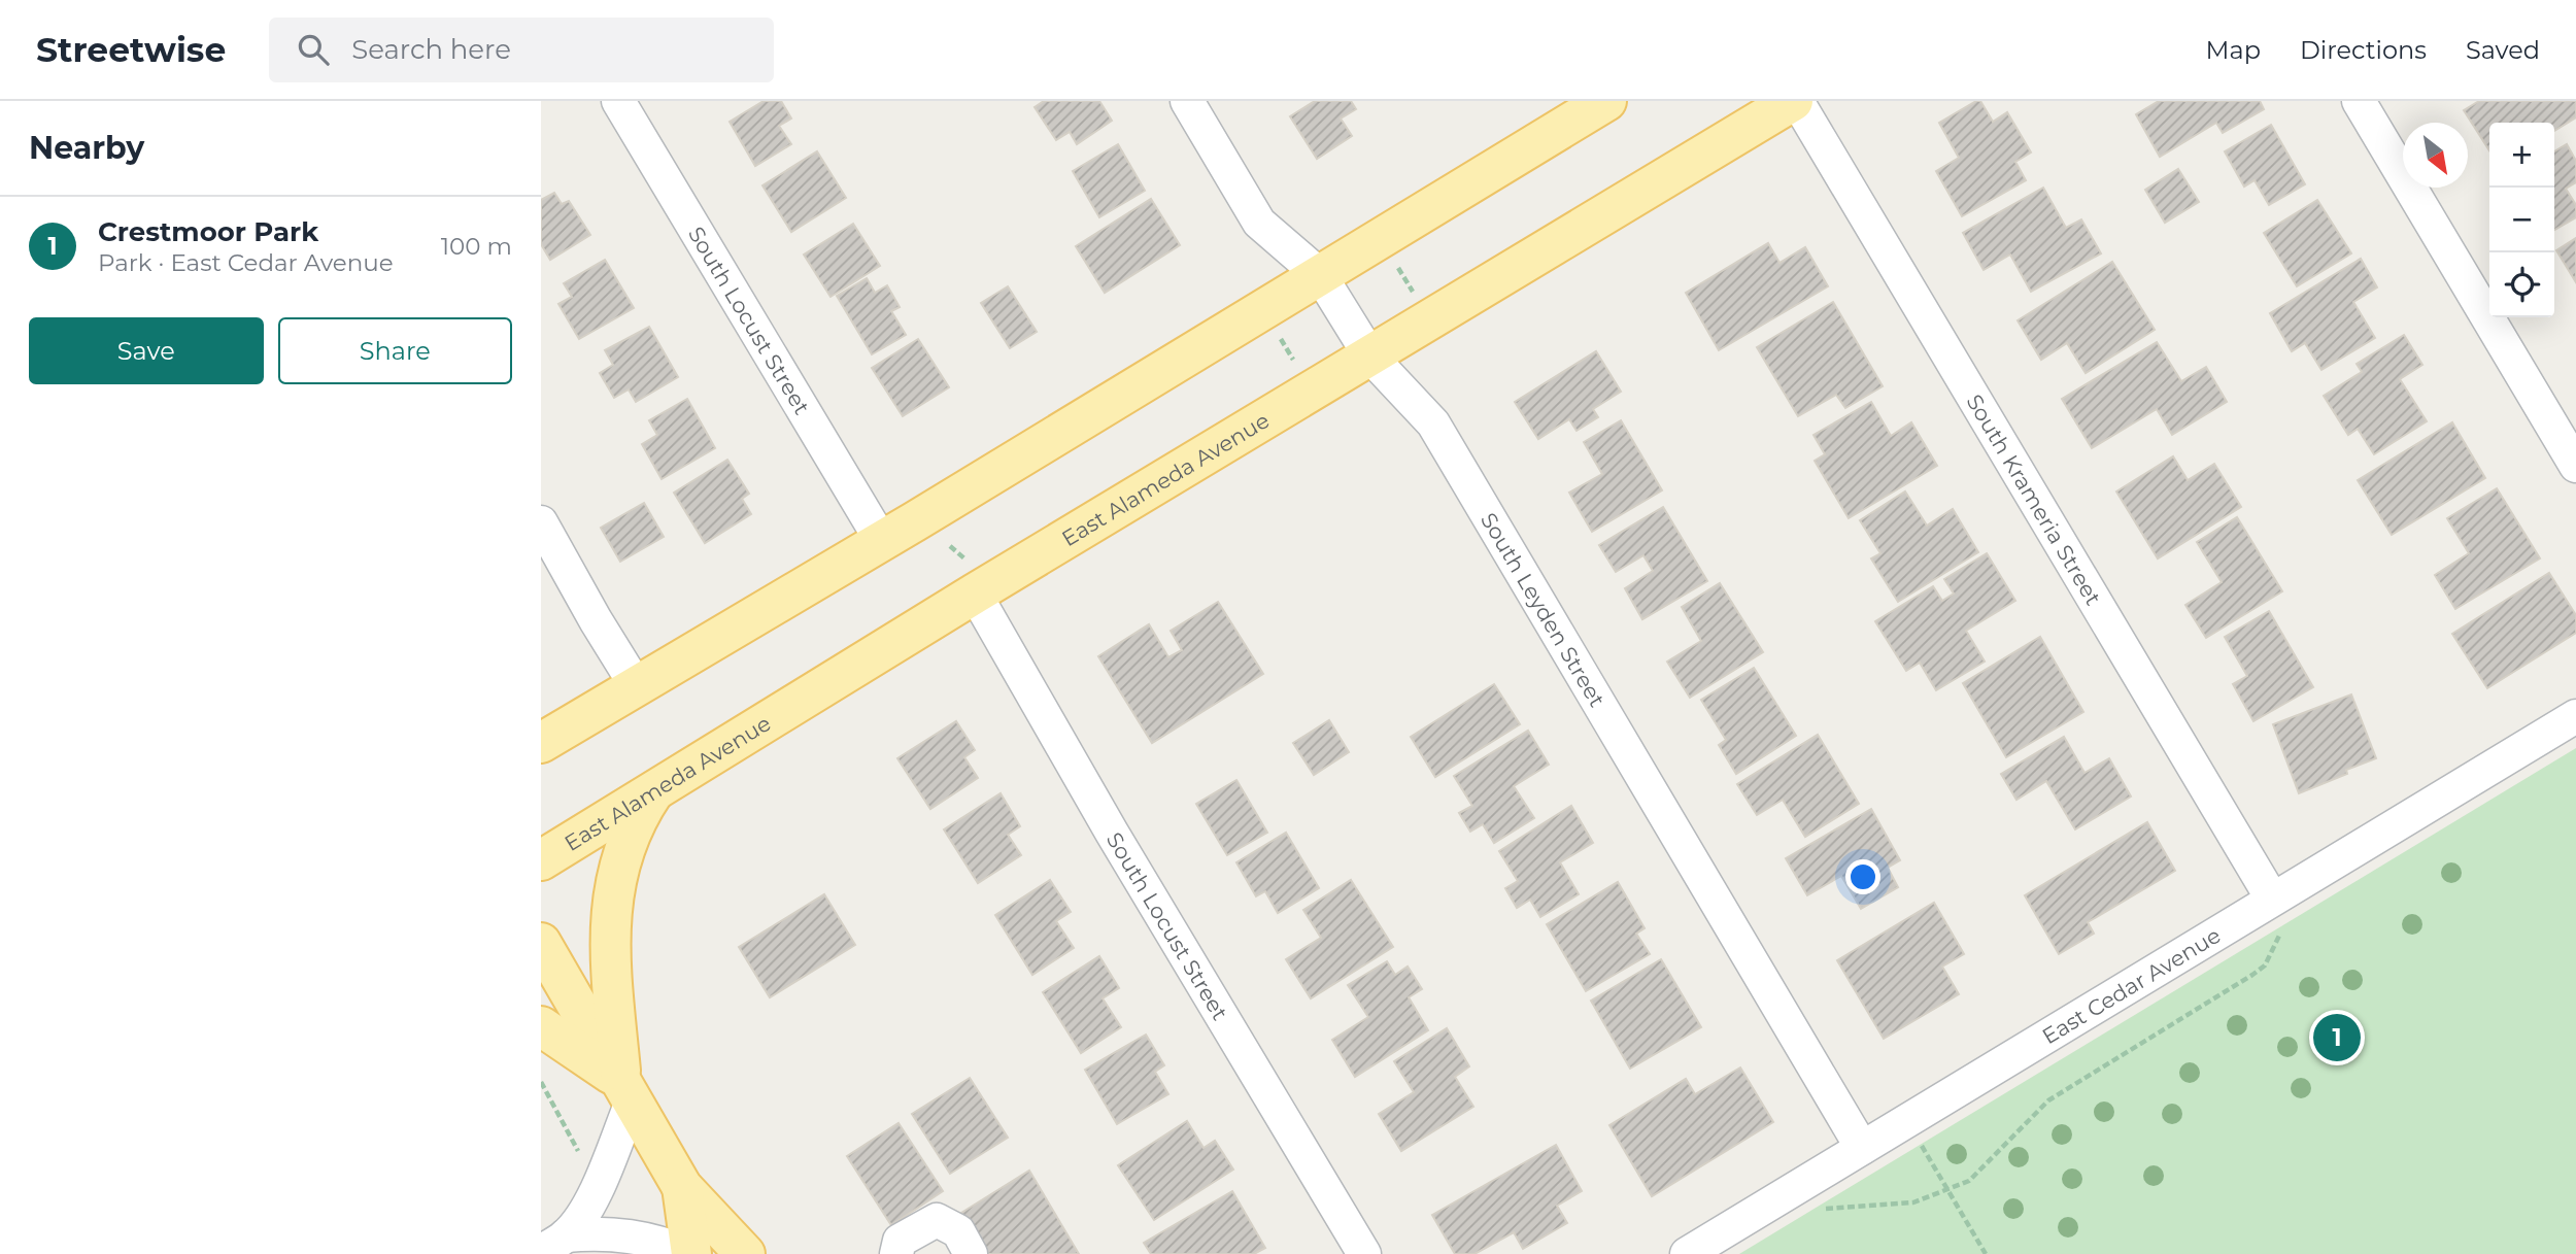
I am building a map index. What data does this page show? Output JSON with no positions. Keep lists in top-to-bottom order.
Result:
{
  "streets": {
    "main road": ["East Alameda Avenue"],
    "street": [
      "South Locust Street",
      "South Krameria Street",
      "South Leyden Street",
      "East Cedar Avenue"
    ]
  },
  "crossings": [
    ["South Locust Street", "East Alameda Avenue"],
    ["East Alameda Avenue", "South Krameria Street"],
    ["East Alameda Avenue", "South Leyden Street"],
    ["South Krameria Street", "East Cedar Avenue"],
    ["South Leyden Street", "East Cedar Avenue"]
  ],
  "north": "bottom right",
  "page": {
    "header": "Streetwise",
    "search": "Search here",
    "nav": ["Map", "Directions", "Saved"],
    "heading": "Nearby",
    "map_buttons": ["+", "−"],
    "list": [
      {
        "mark": "1",
        "name": "Crestmoor Park",
        "note": "Park · East Cedar Avenue",
        "value": "100 m"
      }
    ],
    "buttons": ["Save", "Share"],
    "pins": "1"
  }
}
